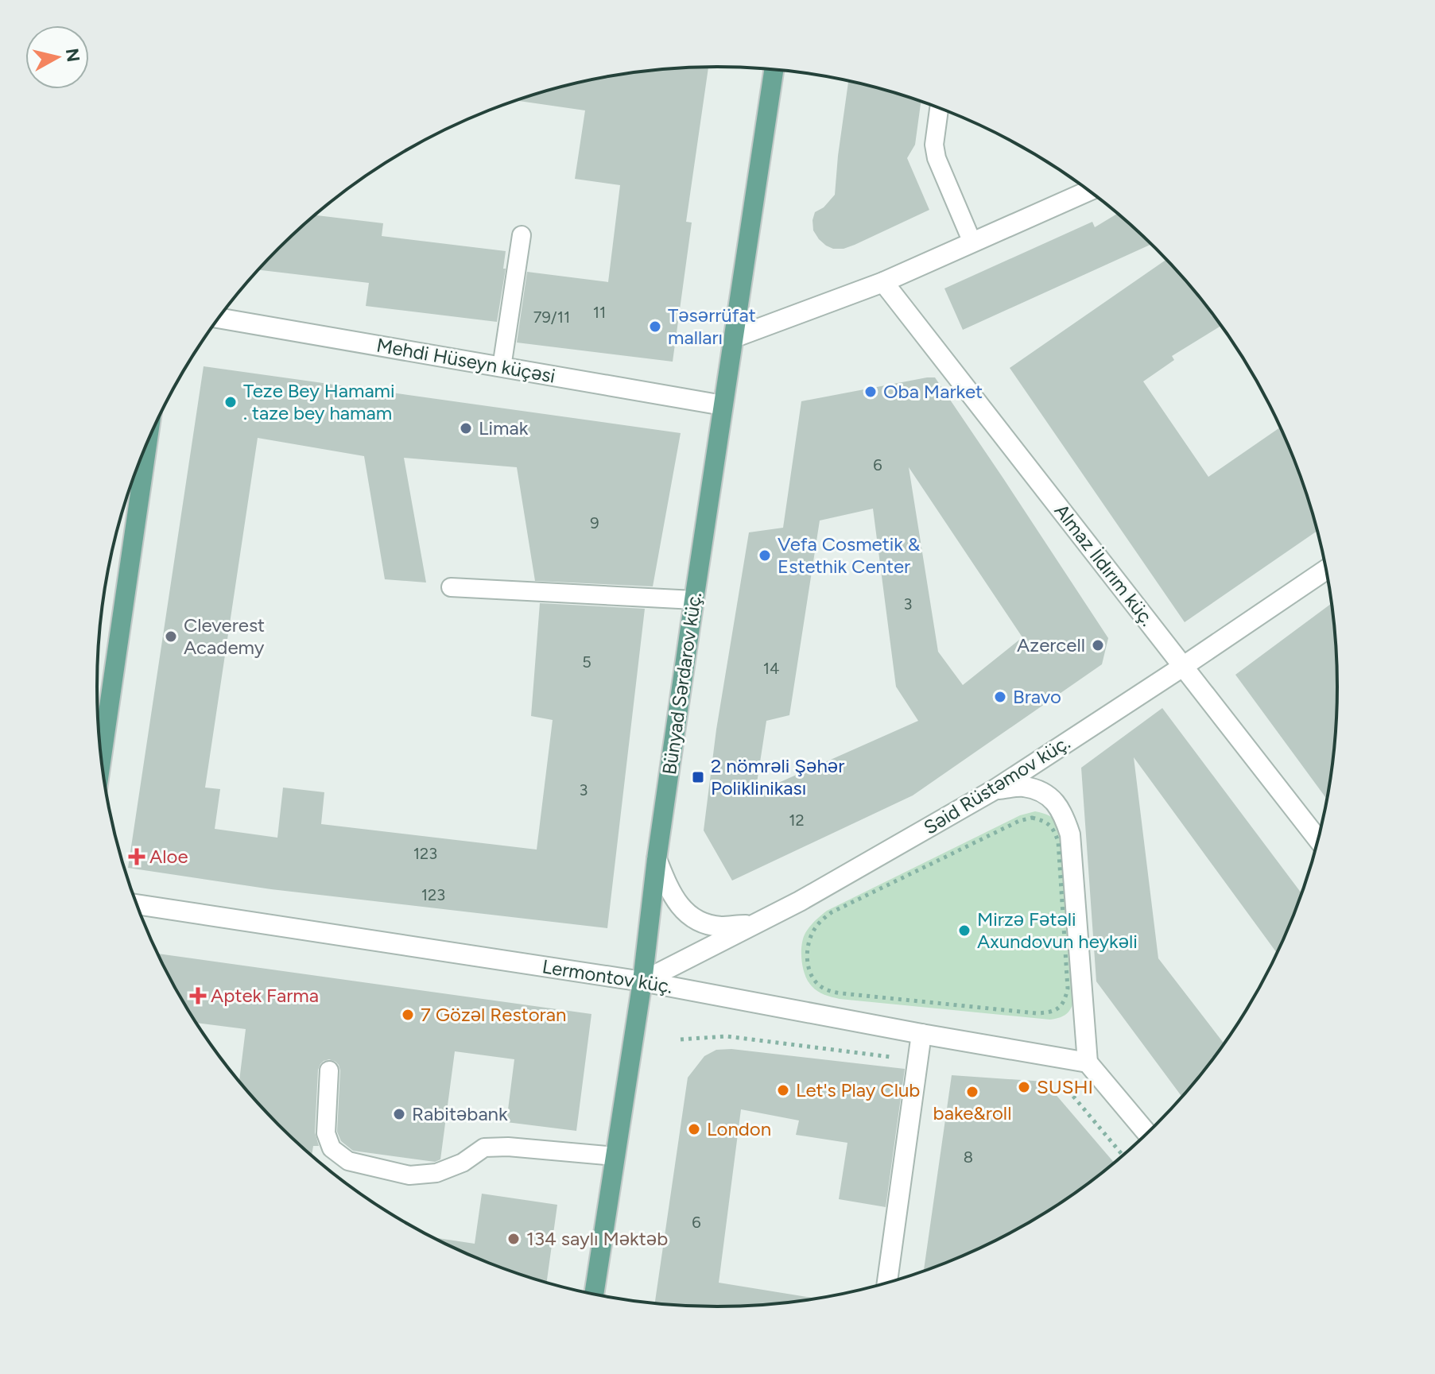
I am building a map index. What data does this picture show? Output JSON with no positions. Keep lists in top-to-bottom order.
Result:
{
  "streets": {
    "main road": ["Bünyad Sərdarov küç."],
    "street": [
      "Mehdi Hüseyn küçəsi",
      "Almaz İldırım küç.",
      "Səid Rüstəmov küç.",
      "Lermontov küç."
    ]
  },
  "crossings": [
    ["Mehdi Hüseyn küçəsi", "Bünyad Sərdarov küç."],
    ["Almaz İldırım küç.", "Səid Rüstəmov küç."],
    ["Bünyad Sərdarov küç.", "Səid Rüstəmov küç."],
    ["Bünyad Sərdarov küç.", "Lermontov küç."],
    ["Səid Rüstəmov küç.", "Lermontov küç."]
  ],
  "places": {
    "other": [
      "Təsərrüfat malları",
      "Oba Market",
      "Teze Bey Hamami . taze bey hamam",
      "Limak",
      "Vefa Cosmetik & Estethik Center",
      "Cleverest Academy",
      "Azercell",
      "Bravo",
      "Mirzə Fətəli Axundovun heykəli",
      "7 Gözəl Restoran",
      "SUSHI",
      "Let's Play Club",
      "bake&roll",
      "Rabitəbank",
      "London",
      "134 saylı Məktəb"
    ],
    "transit": ["2 nömrəli Şəhər Poliklinikası"],
    "health": ["Aloe", "Aptek Farma"]
  },
  "house_numbers": [
    "11",
    "79/11",
    "6",
    "9",
    "3",
    "5",
    "14",
    "3",
    "12",
    "123",
    "123",
    "8",
    "6"
  ],
  "north": "right"
}
